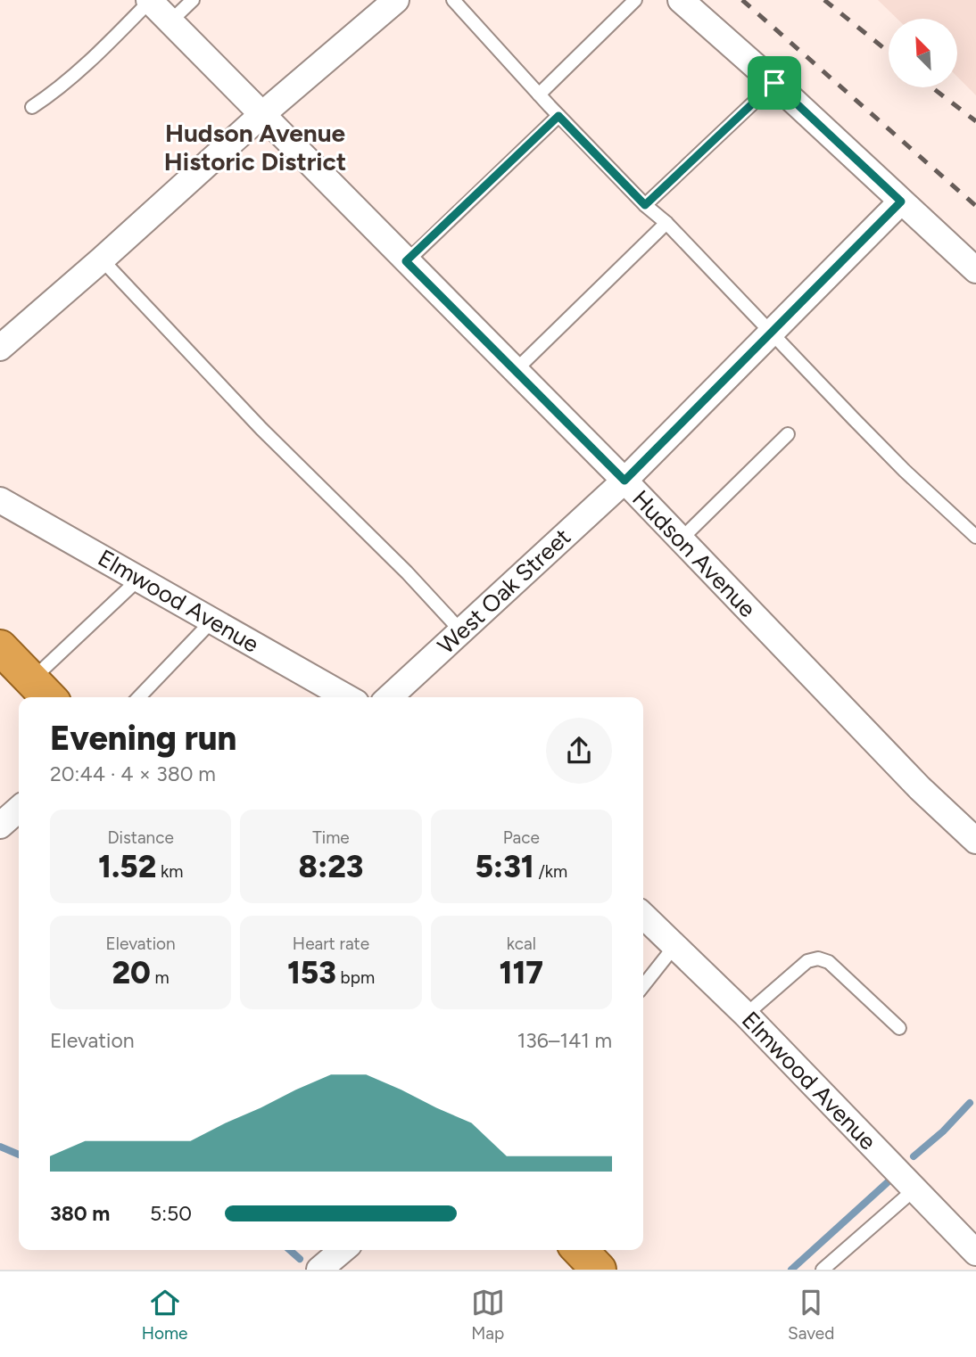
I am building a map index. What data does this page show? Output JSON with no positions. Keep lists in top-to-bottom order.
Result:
{
  "streets": {
    "street": ["Hudson Avenue", "West Oak Street", "Elmwood Avenue"]
  },
  "crossings": [
    ["Hudson Avenue", "West Oak Street"]
  ],
  "districts": ["Hudson Avenue Historic District"],
  "north": "top left",
  "page": {
    "heading": ["Evening run", "20:44 · 4 × 380 m"],
    "stats": [
      ["Distance", "1.52 km"],
      ["Time", "8:23"],
      ["Pace", "5:31 /km"],
      ["Elevation", "20 m"],
      ["Heart rate", "153 bpm"],
      ["kcal", "117"]
    ],
    "chart": ["Elevation", "136–141 m"],
    "list": [
      {
        "name": "380 m",
        "note": "5:50"
      }
    ],
    "tabs": ["Home", "Map", "Saved"]
  }
}
